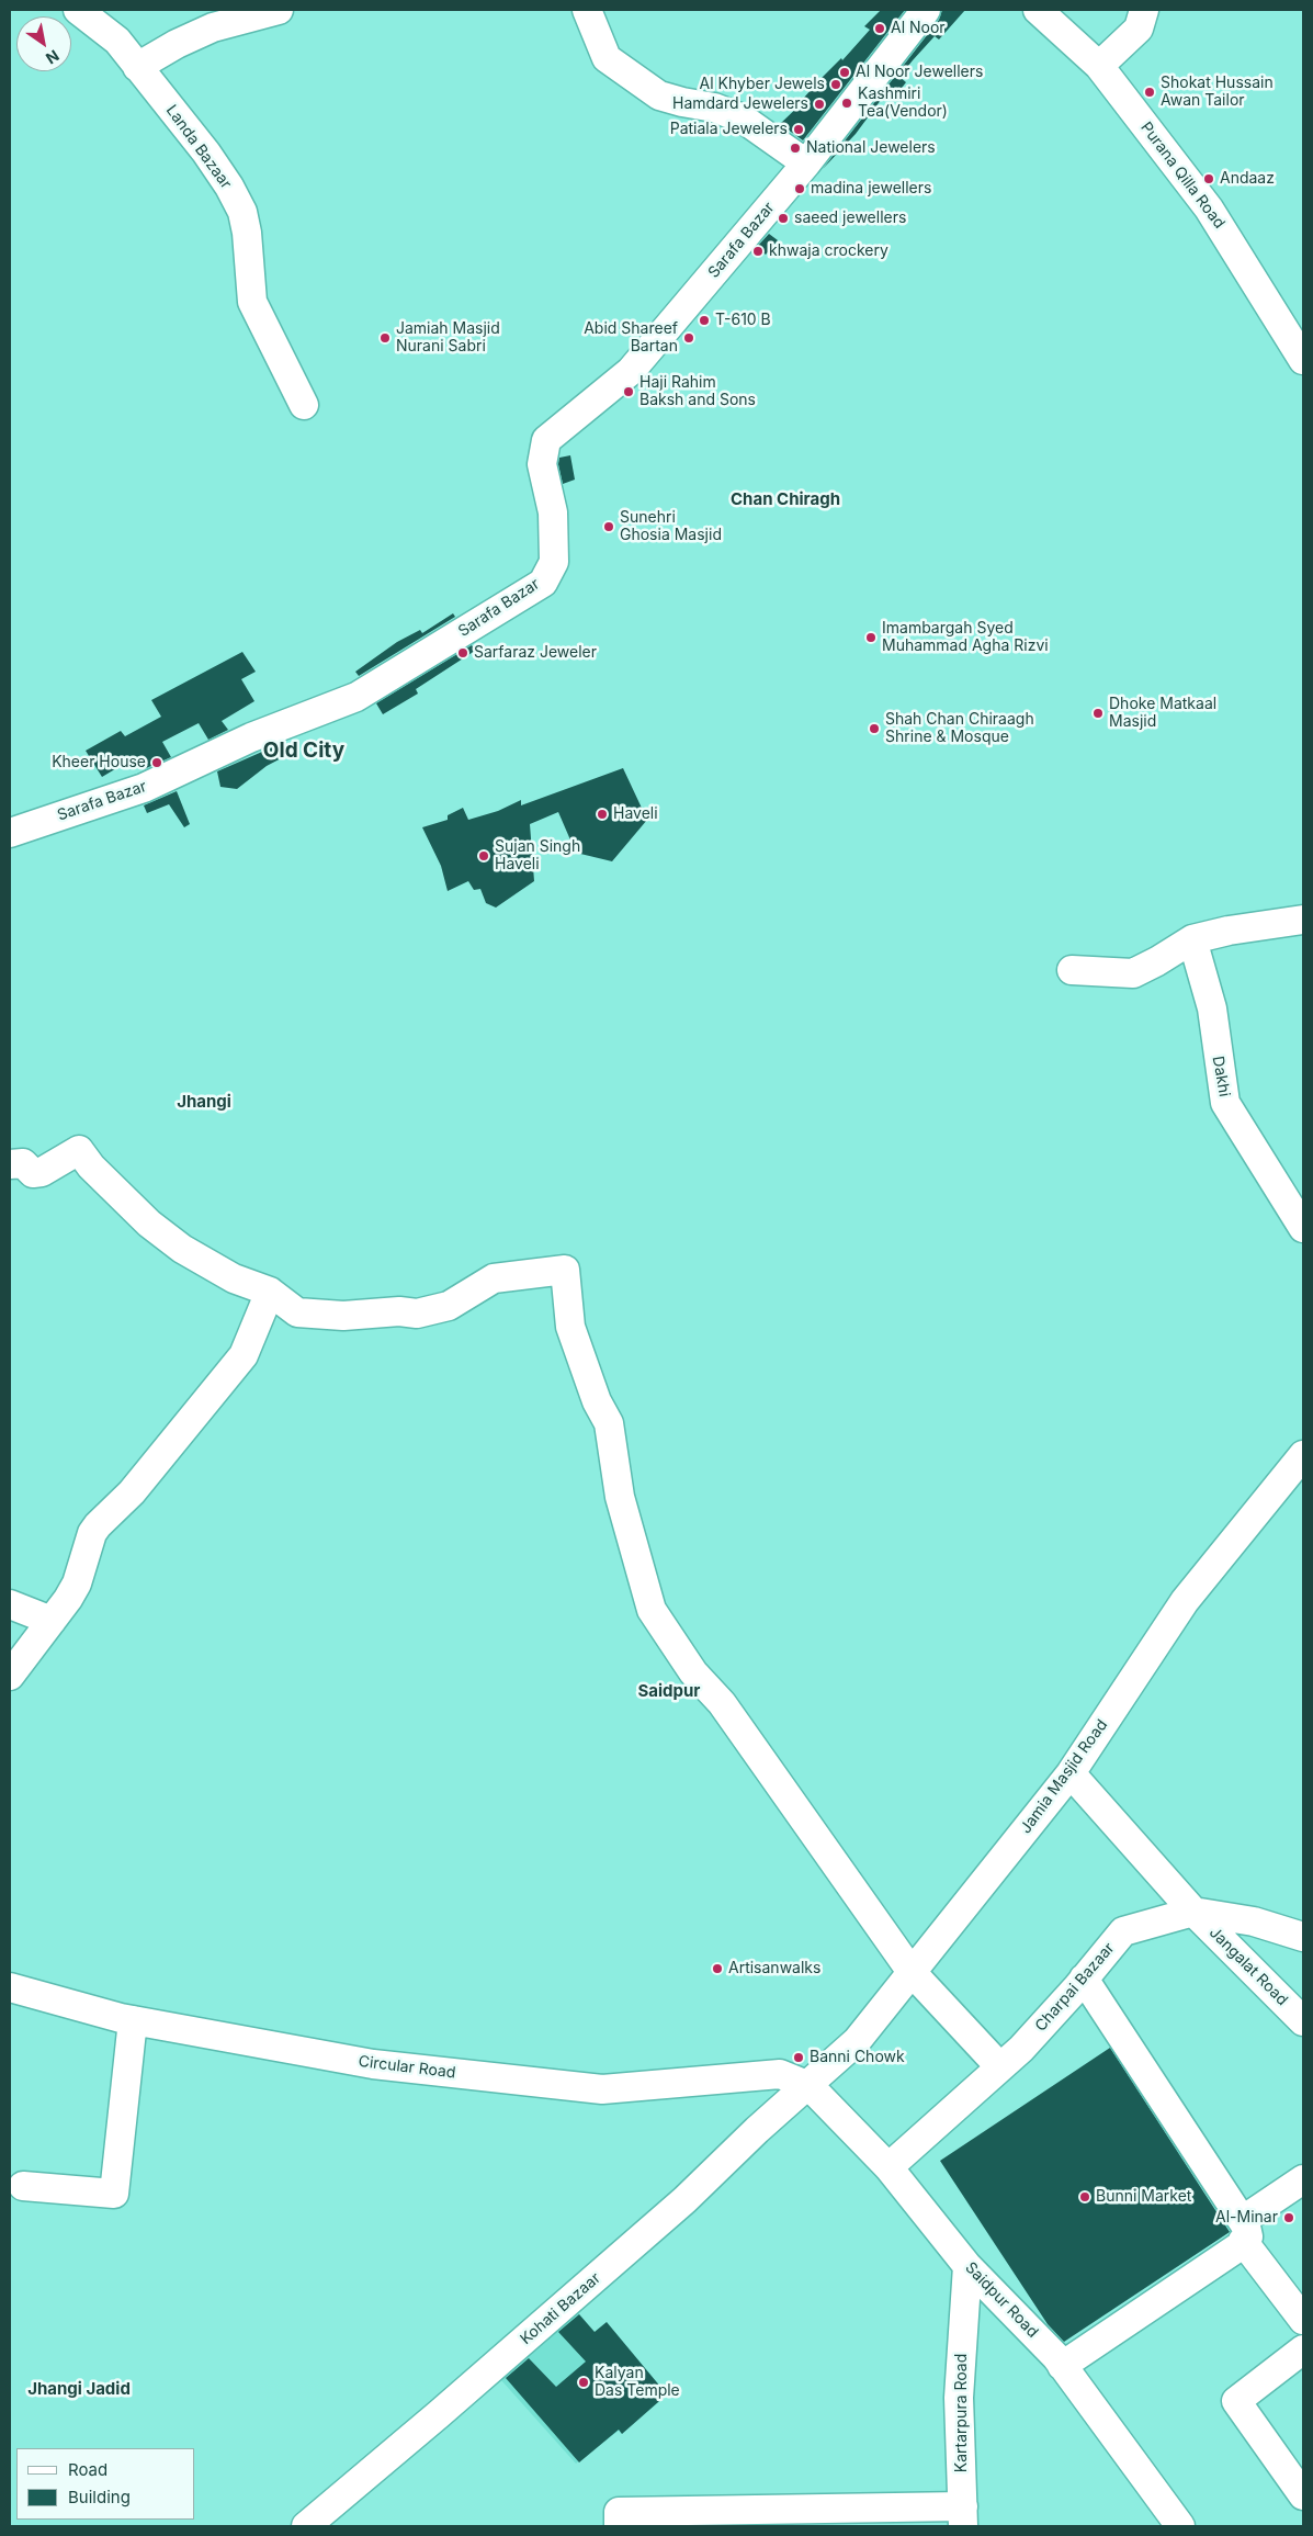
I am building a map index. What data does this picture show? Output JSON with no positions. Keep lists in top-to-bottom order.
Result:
{
  "streets": {
    "street": [
      "Landa Bazaar",
      "Purana Qilla Road",
      "Sarafa Bazar",
      "Dakhi",
      "Jamia Masjid Road",
      "Jangalat Road",
      "Charpai Bazaar",
      "Circular Road",
      "Saidpur Road",
      "Kohati Bazaar",
      "Kartarpura Road"
    ]
  },
  "crossings": [
    ["Jamia Masjid Road", "Jangalat Road"],
    ["Jamia Masjid Road", "Circular Road"],
    ["Jamia Masjid Road", "Saidpur Road"],
    ["Jamia Masjid Road", "Kohati Bazaar"],
    ["Jangalat Road", "Charpai Bazaar"],
    ["Charpai Bazaar", "Saidpur Road"],
    ["Circular Road", "Saidpur Road"],
    ["Circular Road", "Kohati Bazaar"],
    ["Saidpur Road", "Kohati Bazaar"],
    ["Saidpur Road", "Kartarpura Road"]
  ],
  "districts": [
    "Chan Chiragh",
    "Old City",
    "Jhangi",
    "Saidpur",
    "Jhangi Jadid"
  ],
  "places": [
    "Al Noor",
    "Al Noor Jewellers",
    "Al Khyber Jewels",
    "Shokat Hussain Awan Tailor",
    "Kashmiri Tea(Vendor)",
    "Hamdard Jewelers",
    "Patiala Jewelers",
    "National Jewelers",
    "Andaaz",
    "madina jewellers",
    "saeed jewellers",
    "khwaja crockery",
    "T-610 B",
    "Jamiah Masjid Nurani Sabri",
    "Abid Shareef Bartan",
    "Haji Rahim Baksh and Sons",
    "Sunehri Ghosia Masjid",
    "Imambargah Syed Muhammad Agha Rizvi",
    "Sarfaraz Jeweler",
    "Dhoke Matkaal Masjid",
    "Shah Chan Chiraagh Shrine & Mosque",
    "Kheer House",
    "Haveli",
    "Sujan Singh Haveli",
    "Artisanwalks",
    "Banni Chowk",
    "Bunni Market",
    "Al-Minar",
    "Kalyan Das Temple"
  ],
  "legend": ["Road", "Building"],
  "north": "bottom right"
}
